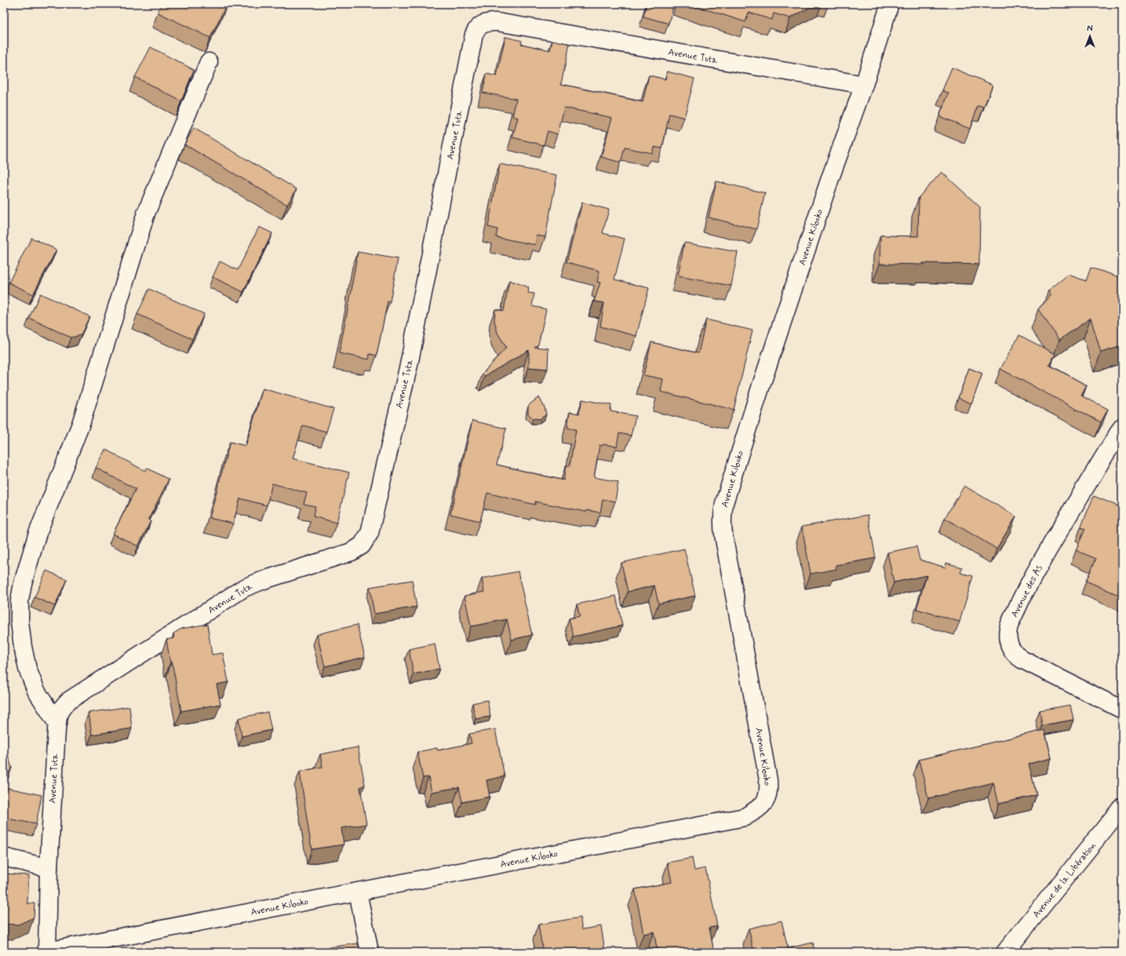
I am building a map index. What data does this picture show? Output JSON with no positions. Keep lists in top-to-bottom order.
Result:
{
  "streets": {
    "street": [
      "Avenue Tuta",
      "Avenue Kiboko",
      "Avenue des As",
      "Avenue de la Libération"
    ]
  },
  "crossings": [
    ["Avenue Tuta", "Avenue Kiboko"]
  ],
  "north": "top"
}
